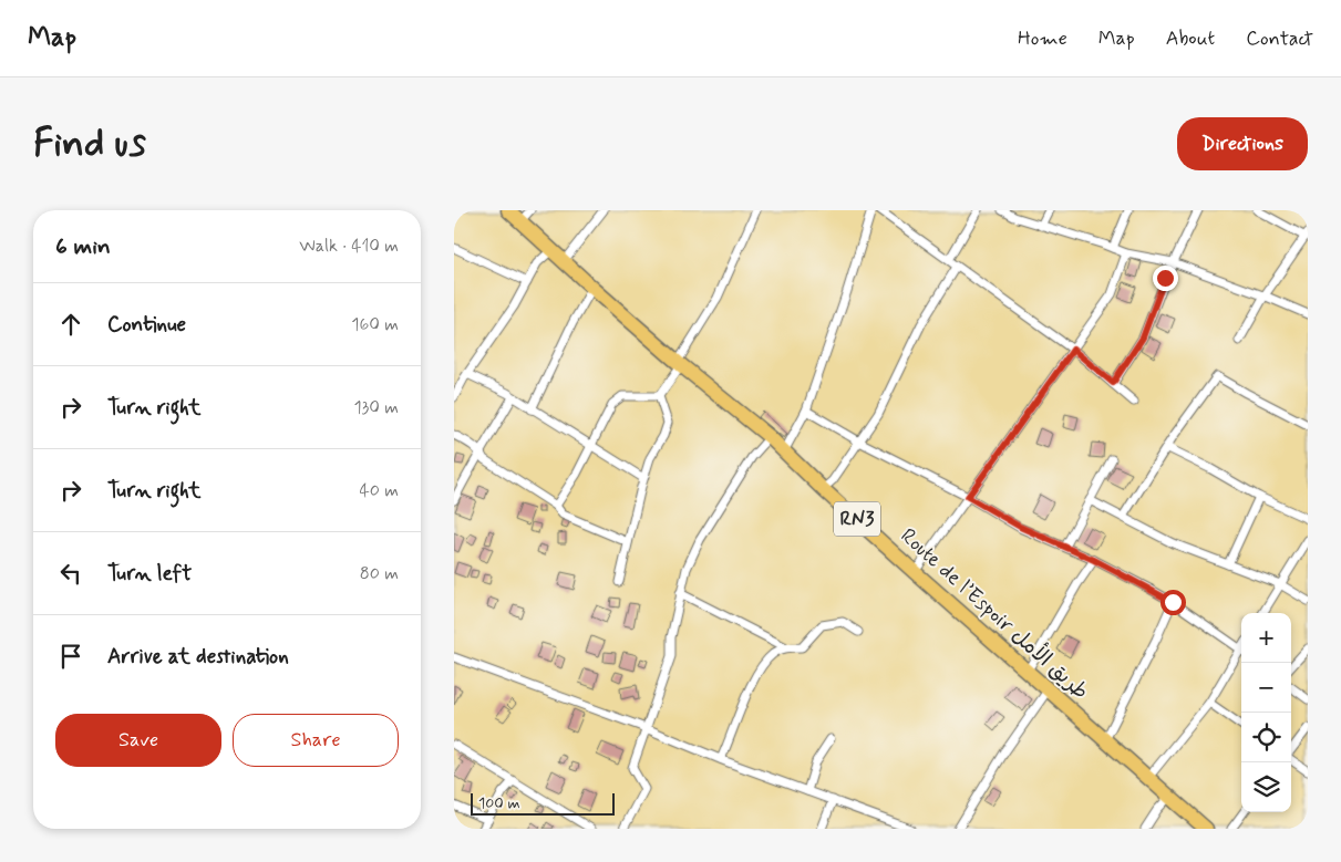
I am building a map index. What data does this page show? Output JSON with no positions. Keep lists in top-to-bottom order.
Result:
{
  "streets": {
    "highway": ["RN3", "Route de l’Espoir طريق الأمل"]
  },
  "scale_bar": "100 m",
  "page": {
    "header": "Map",
    "nav": [
      "Home",
      "Map",
      "About",
      "Contact"
    ],
    "buttons": [
      "Directions",
      ["Save", "Share"]
    ],
    "title": "Find us",
    "heading": ["6 min", "Walk · 410 m"],
    "list": [
      ["Continue", "160 m"],
      ["Turn right", "130 m"],
      ["Turn right", "40 m"],
      ["Turn left", "80 m"],
      "Arrive at destination"
    ],
    "map_buttons": ["+", "−"],
    "scale": "100 m"
  }
}
